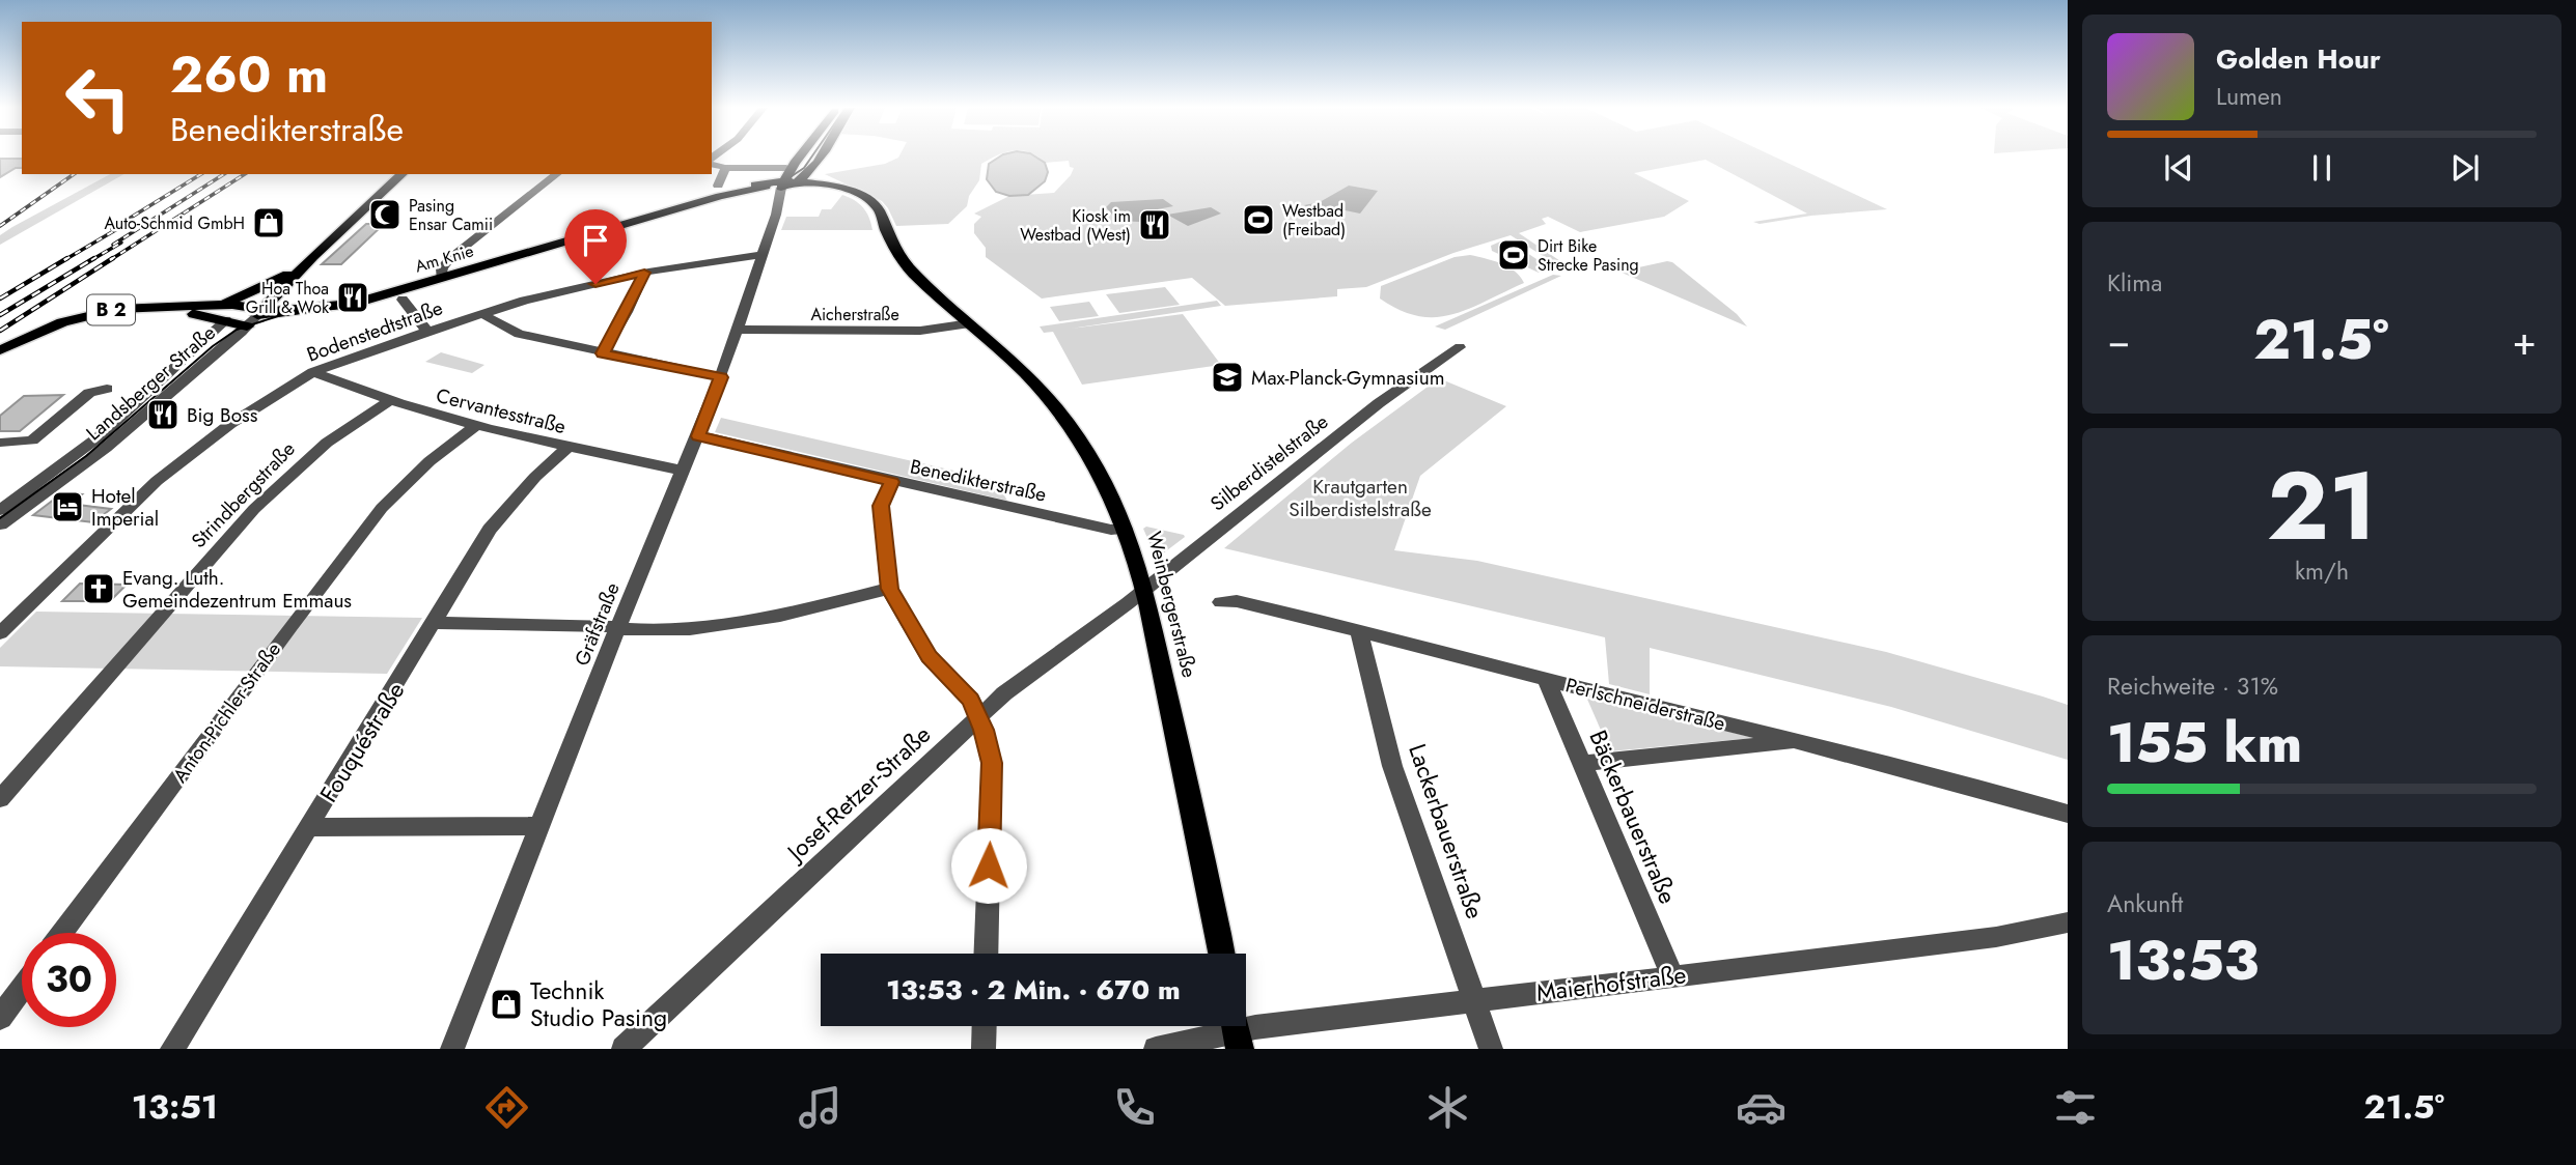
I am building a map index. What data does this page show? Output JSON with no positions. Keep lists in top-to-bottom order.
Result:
{
  "streets": {
    "main road": [
      "Am Knie",
      "B 2",
      "Landsberger Straße",
      "Weinbergerstraße"
    ],
    "street": [
      "Aicherstraße",
      "Bodenstedtstraße",
      "Cervantesstraße",
      "Silberdistelstraße",
      "Benedikterstraße",
      "Strindbergstraße",
      "Gräfstraße",
      "Perlschneiderstraße",
      "Anton-Pichler-Straße",
      "Fouquéstraße",
      "Josef-Retzer-Straße",
      "Bäckerbauerstraße",
      "Lackerbauerstraße",
      "Maierhofstraße"
    ]
  },
  "crossings": [
    ["Am Knie", "B 2"],
    ["Am Knie", "Bodenstedtstraße"],
    ["Am Knie", "Landsberger Straße"],
    ["Am Knie", "Weinbergerstraße"],
    ["Am Knie", "Gräfstraße"],
    ["B 2", "Landsberger Straße"],
    ["Aicherstraße", "Weinbergerstraße"],
    ["Aicherstraße", "Gräfstraße"],
    ["Bodenstedtstraße", "Cervantesstraße"],
    ["Bodenstedtstraße", "Gräfstraße"],
    ["Cervantesstraße", "Strindbergstraße"],
    ["Cervantesstraße", "Gräfstraße"],
    ["Cervantesstraße", "Anton-Pichler-Straße"],
    ["Cervantesstraße", "Fouquéstraße"],
    ["Silberdistelstraße", "Weinbergerstraße"],
    ["Silberdistelstraße", "Josef-Retzer-Straße"],
    ["Benedikterstraße", "Weinbergerstraße"],
    ["Benedikterstraße", "Gräfstraße"],
    ["Weinbergerstraße", "Gräfstraße"],
    ["Weinbergerstraße", "Josef-Retzer-Straße"],
    ["Perlschneiderstraße", "Bäckerbauerstraße"],
    ["Perlschneiderstraße", "Lackerbauerstraße"],
    ["Bäckerbauerstraße", "Maierhofstraße"],
    ["Lackerbauerstraße", "Maierhofstraße"]
  ],
  "parks": ["Krautgarten Silberdistelstraße"],
  "places": {
    "mosque": ["Pasing Ensar Camii"],
    "sports": ["Westbad (Freibad)", "Dirt Bike Strecke Pasing"],
    "shop": ["Auto-Schmid GmbH", "Technik Studio Pasing"],
    "restaurant": ["Kiosk im Westbad (West)", "Hoa Thoa Grill & Wok", "Big Boss"],
    "school or university": ["Max-Planck-Gymnasium"],
    "hotel": ["Hotel Imperial"],
    "church": ["Evang. Luth. Gemeindezentrum Emmaus"]
  },
  "page": {
    "turn": ["260 m", "Benedikterstraße"],
    "song": ["Golden Hour", "Lumen"],
    "tile": [
      "Klima",
      ["21", "km/h"],
      ["Reichweite · 31%", "155 km"],
      ["Ankunft", "13:53"]
    ],
    "heat": ["−", "21.5°", "+"],
    "limit": "30",
    "trip": "13:53 · 2 Min. · 670 m",
    "tabs": ["13:51", "21.5°"]
  }
}
